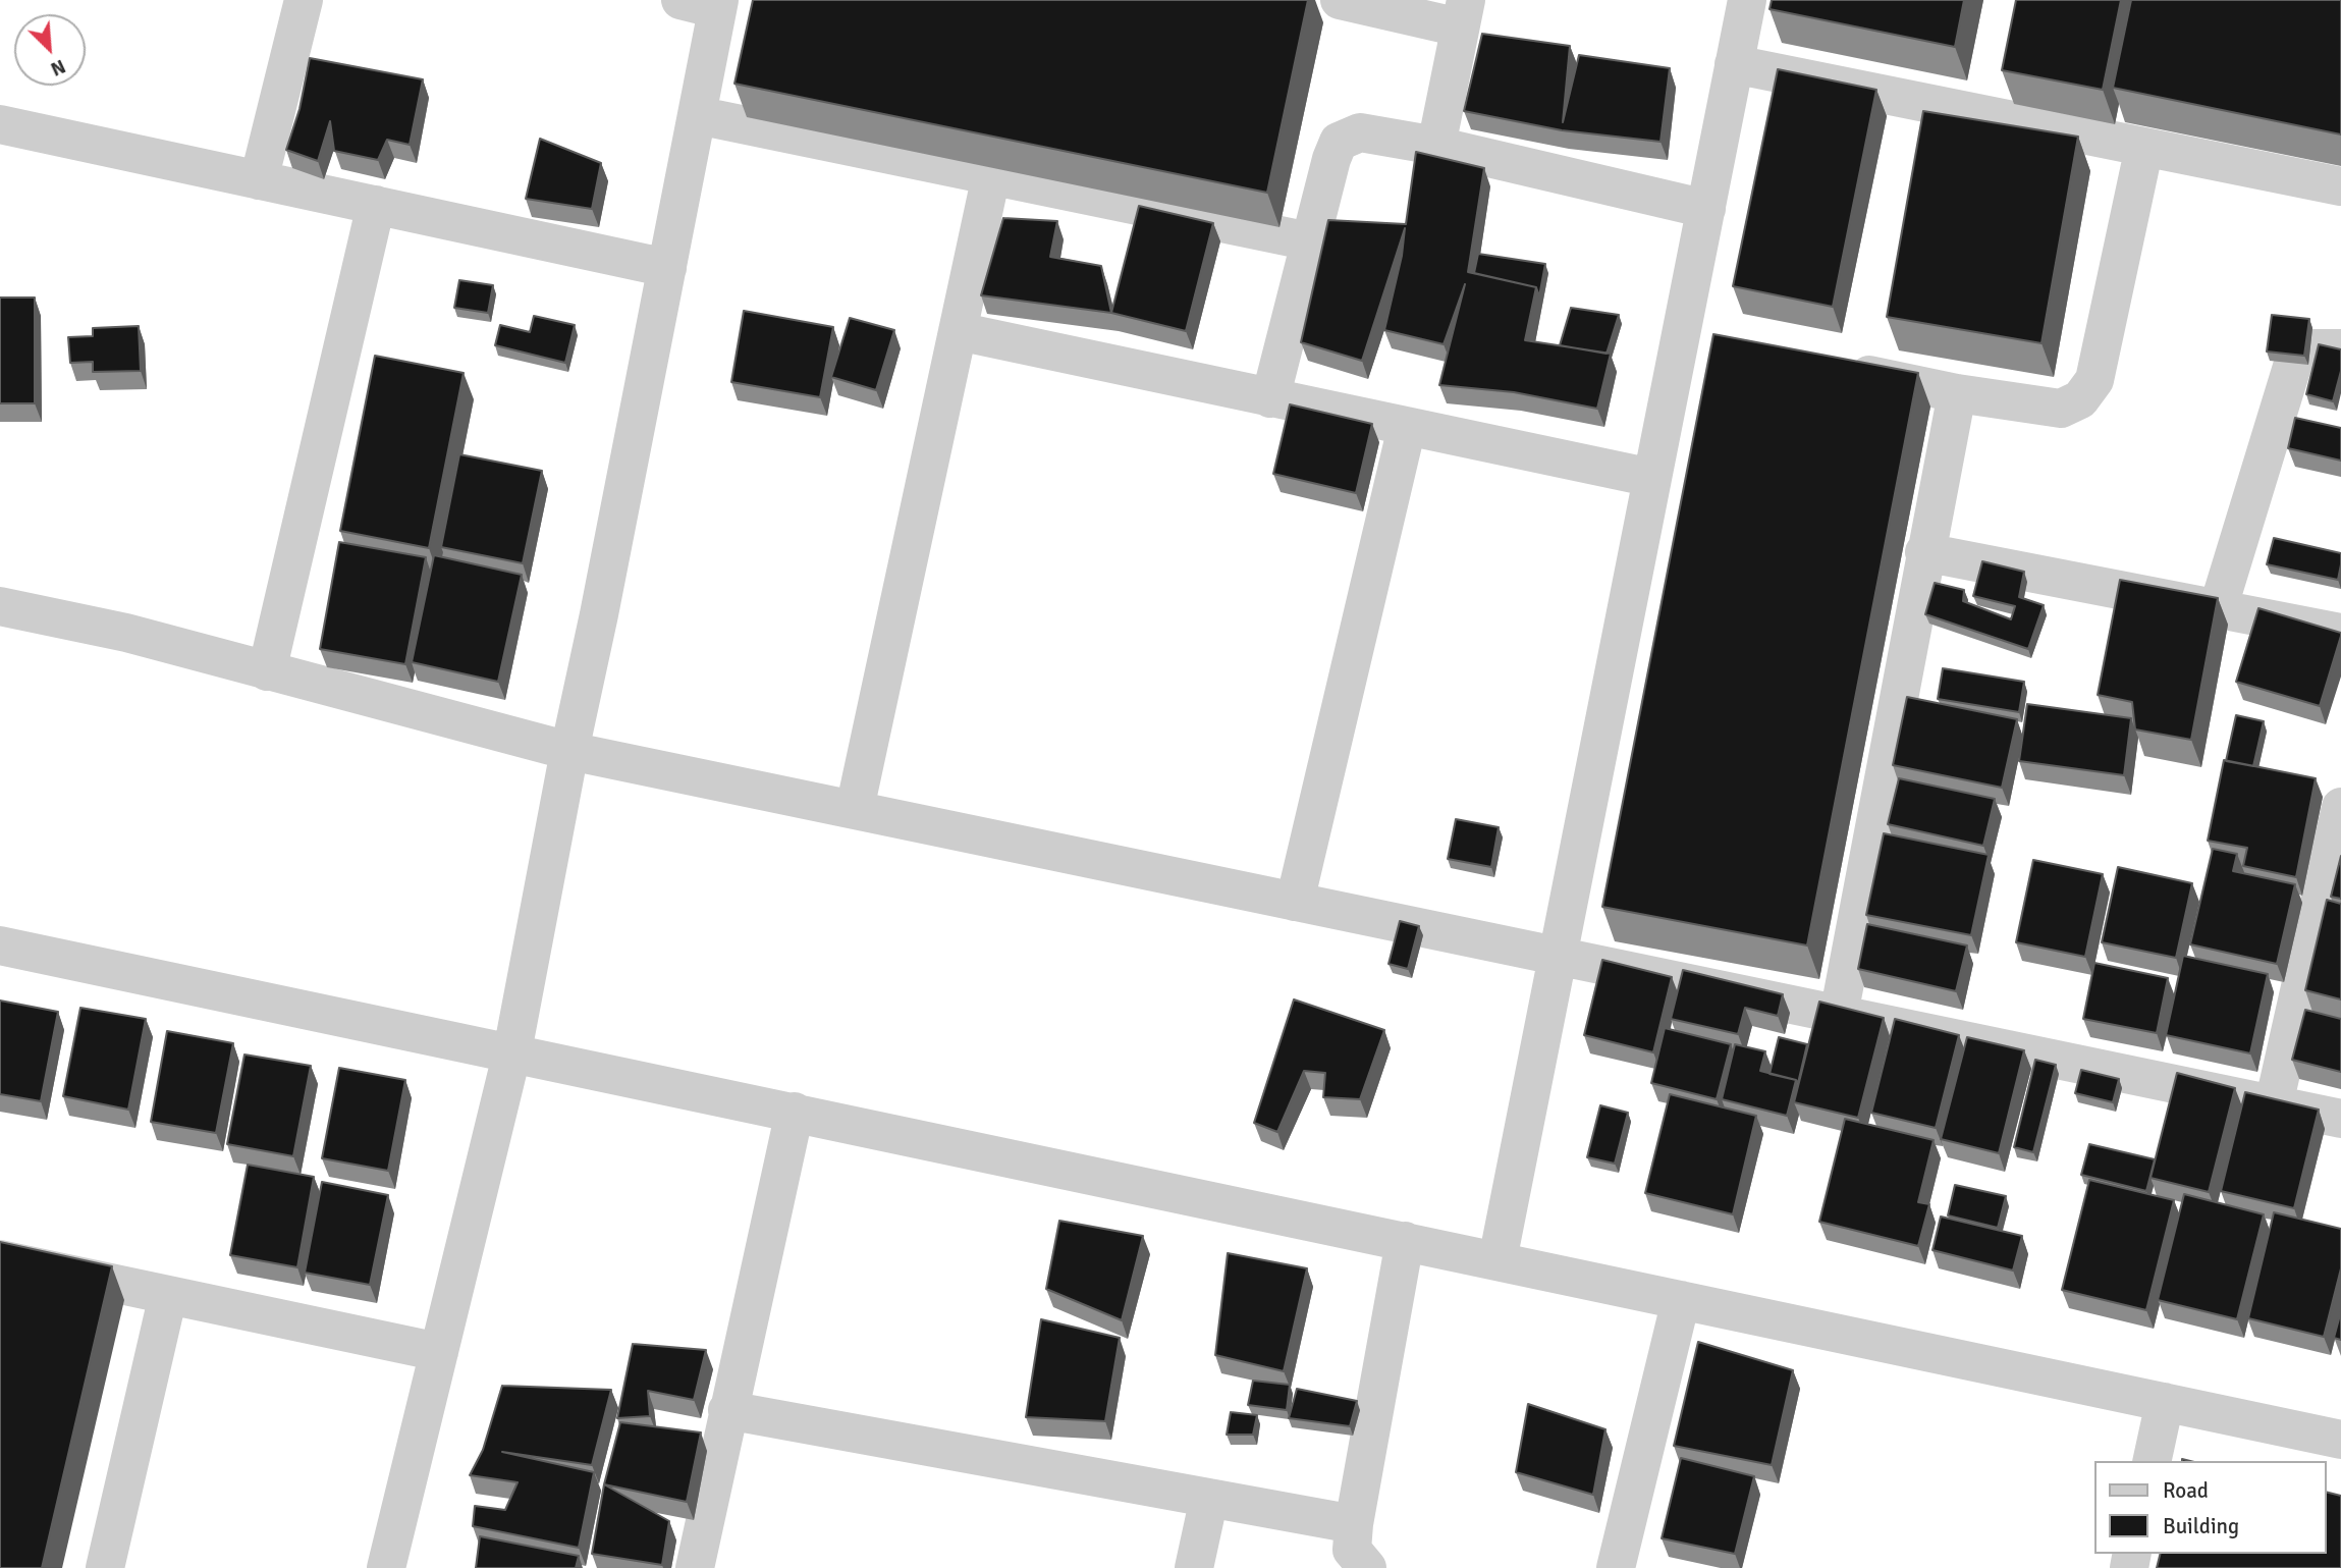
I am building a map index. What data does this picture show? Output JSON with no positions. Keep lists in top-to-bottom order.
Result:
{
  "legend": ["Road", "Building"],
  "north": "bottom right"
}
